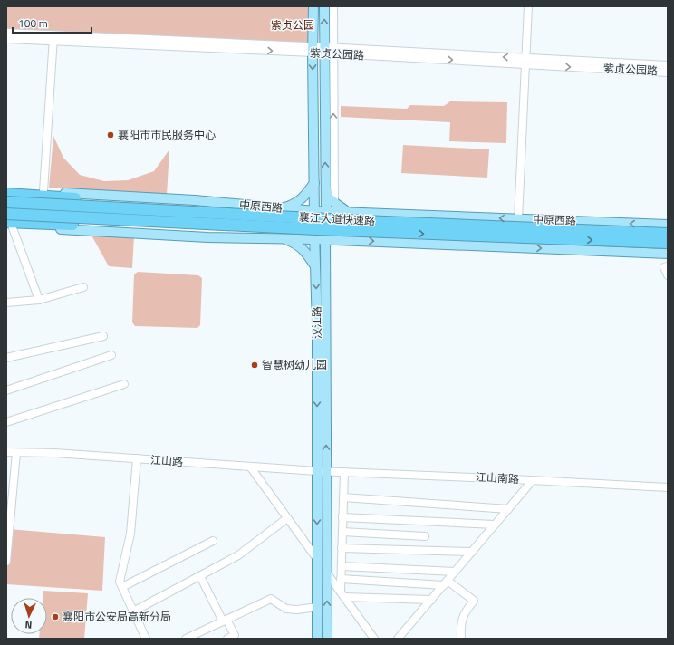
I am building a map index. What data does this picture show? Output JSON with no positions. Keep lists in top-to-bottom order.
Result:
{
  "streets": {
    "highway": ["襄江大道快速路"],
    "main road": ["中原西路", "汉江路"],
    "street": ["紫贞公园路", "江山路", "江山南路"]
  },
  "crossings": [
    ["紫贞公园路", "汉江路"],
    ["中原西路", "汉江路"],
    ["汉江路", "江山路"],
    ["汉江路", "江山南路"],
    ["江山路", "江山南路"]
  ],
  "parks": ["紫贞公园"],
  "places": ["襄阳市市民服务中心", "智慧树幼儿园", "襄阳市公安局高新分局"],
  "scale_bar": "100 m",
  "north": "bottom"
}
